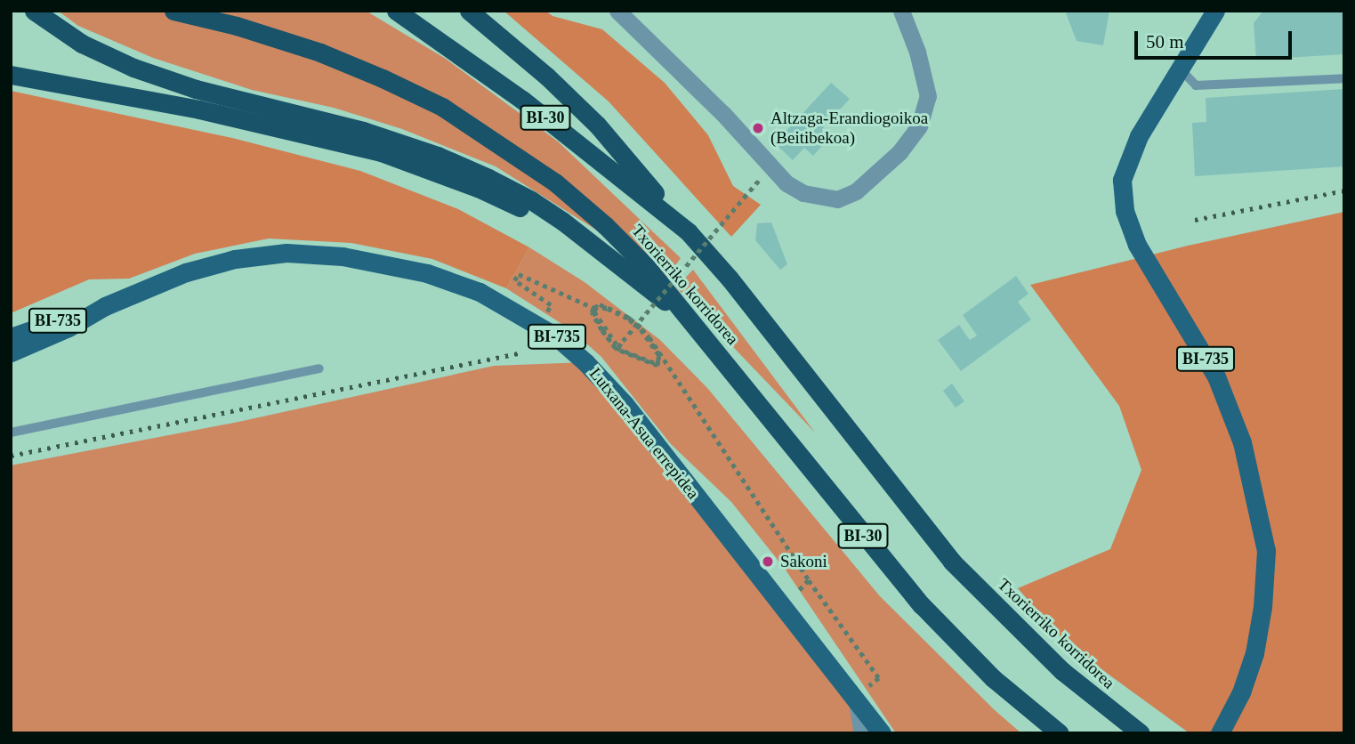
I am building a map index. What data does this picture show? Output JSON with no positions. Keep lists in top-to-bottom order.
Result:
{
  "streets": {
    "highway": ["BI-30", "Txorierriko korridorea"],
    "main road": ["BI-735", "Lutxana-Asua errepidea"]
  },
  "crossings": [
    ["BI-735", "Lutxana-Asua errepidea"]
  ],
  "places": ["Altzaga-Erandiogoikoa (Beitibekoa)", "Sakoni"],
  "scale_bar": "50 m"
}
